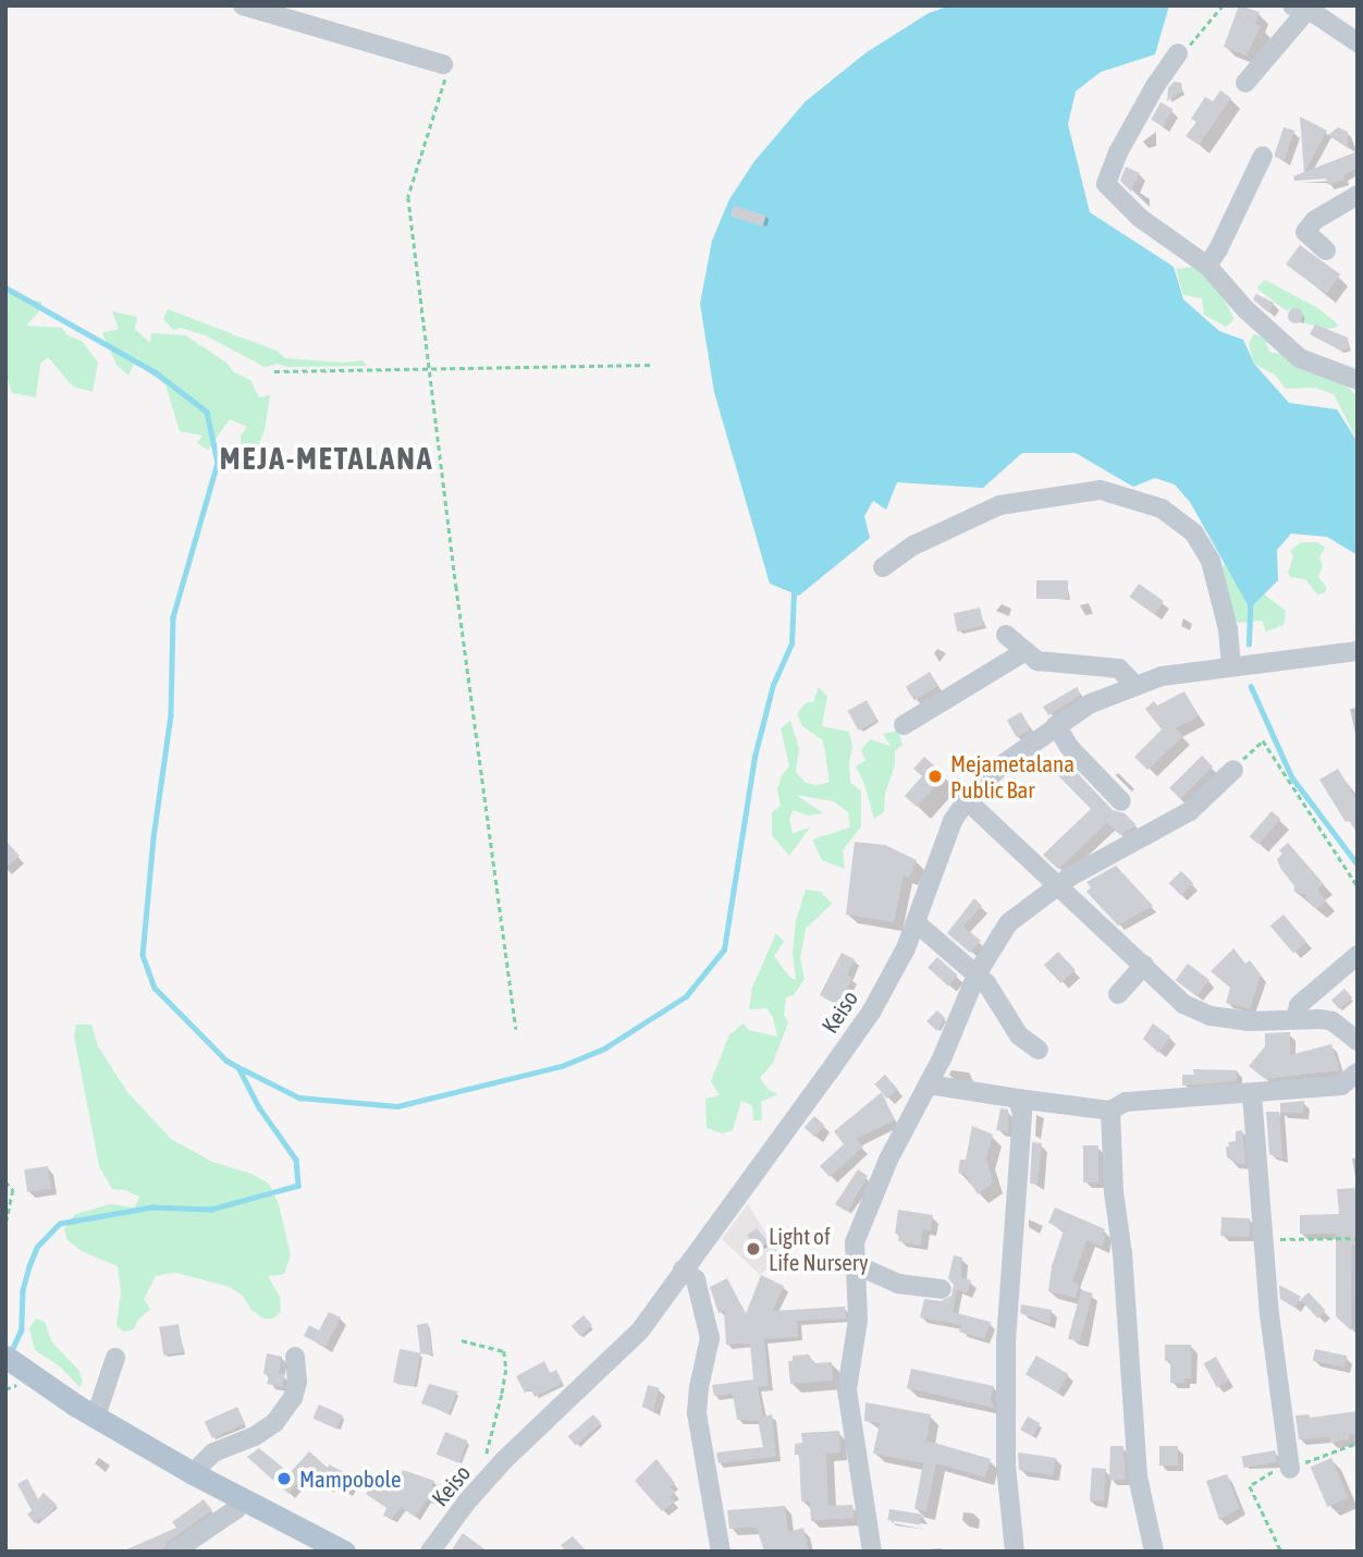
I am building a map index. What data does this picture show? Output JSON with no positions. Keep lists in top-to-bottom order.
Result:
{
  "streets": {
    "street": ["Keiso"]
  },
  "districts": ["MEJA-METALANA"],
  "places": ["Mejametalana Public Bar", "Light of Life Nursery", "Mampobole"]
}
